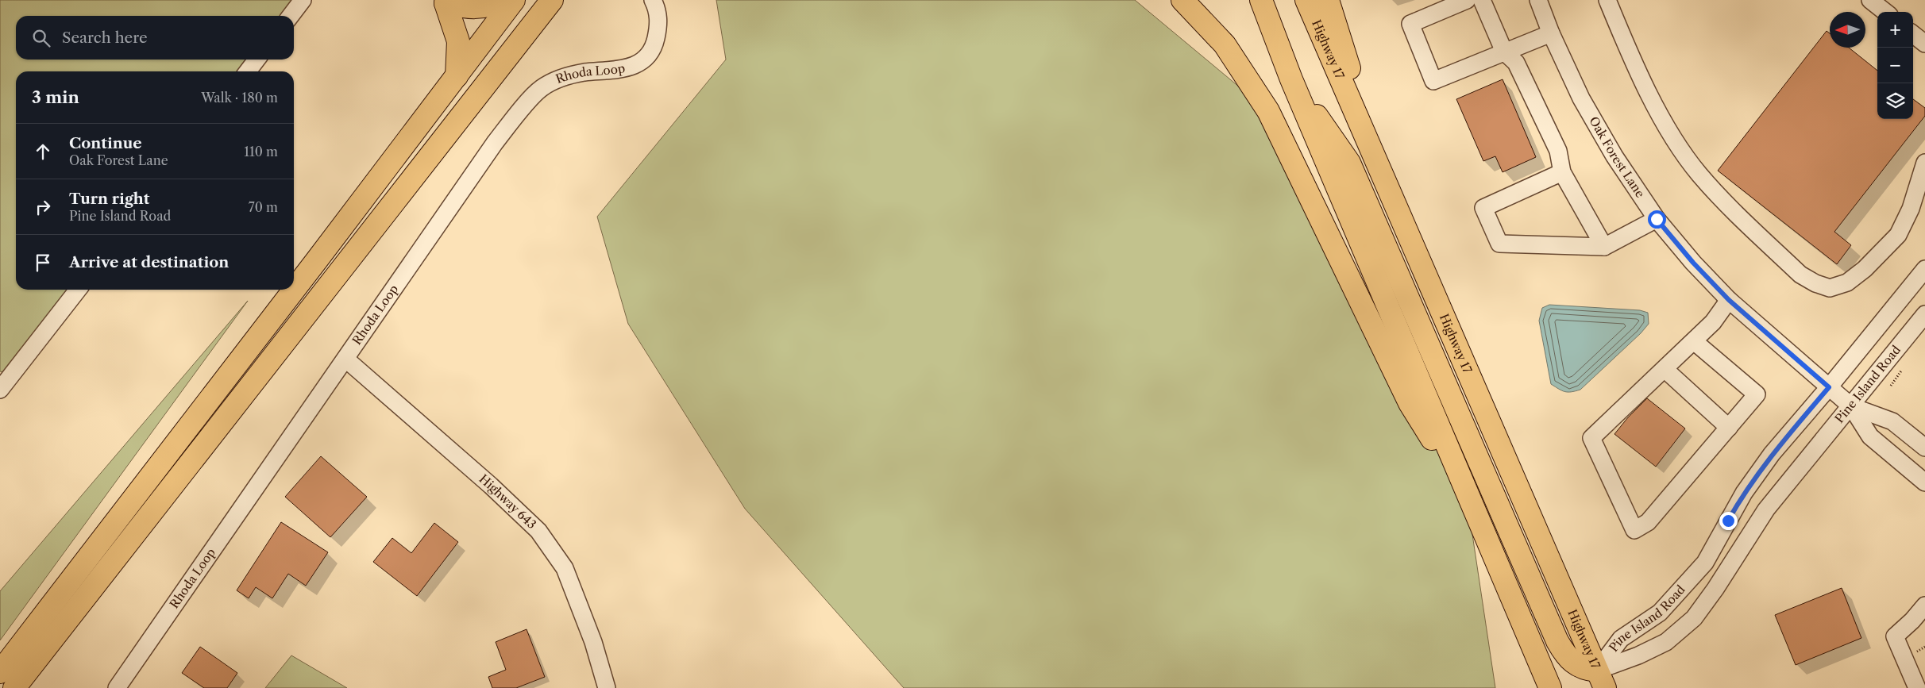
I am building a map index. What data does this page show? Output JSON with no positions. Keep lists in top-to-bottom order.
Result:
{
  "streets": {
    "highway": ["Highway 17"],
    "street": [
      "Rhoda Loop",
      "Oak Forest Lane",
      "Pine Island Road",
      "Highway 643"
    ]
  },
  "crossings": [
    ["Highway 17", "Pine Island Road"],
    ["Rhoda Loop", "Highway 643"],
    ["Oak Forest Lane", "Pine Island Road"]
  ],
  "north": "left",
  "page": {
    "map_buttons": ["+", "−"],
    "search": "Search here",
    "heading": ["3 min", "Walk · 180 m"],
    "list": [
      ["Continue", "Oak Forest Lane", "110 m"],
      ["Turn right", "Pine Island Road", "70 m"],
      "Arrive at destination"
    ]
  }
}
